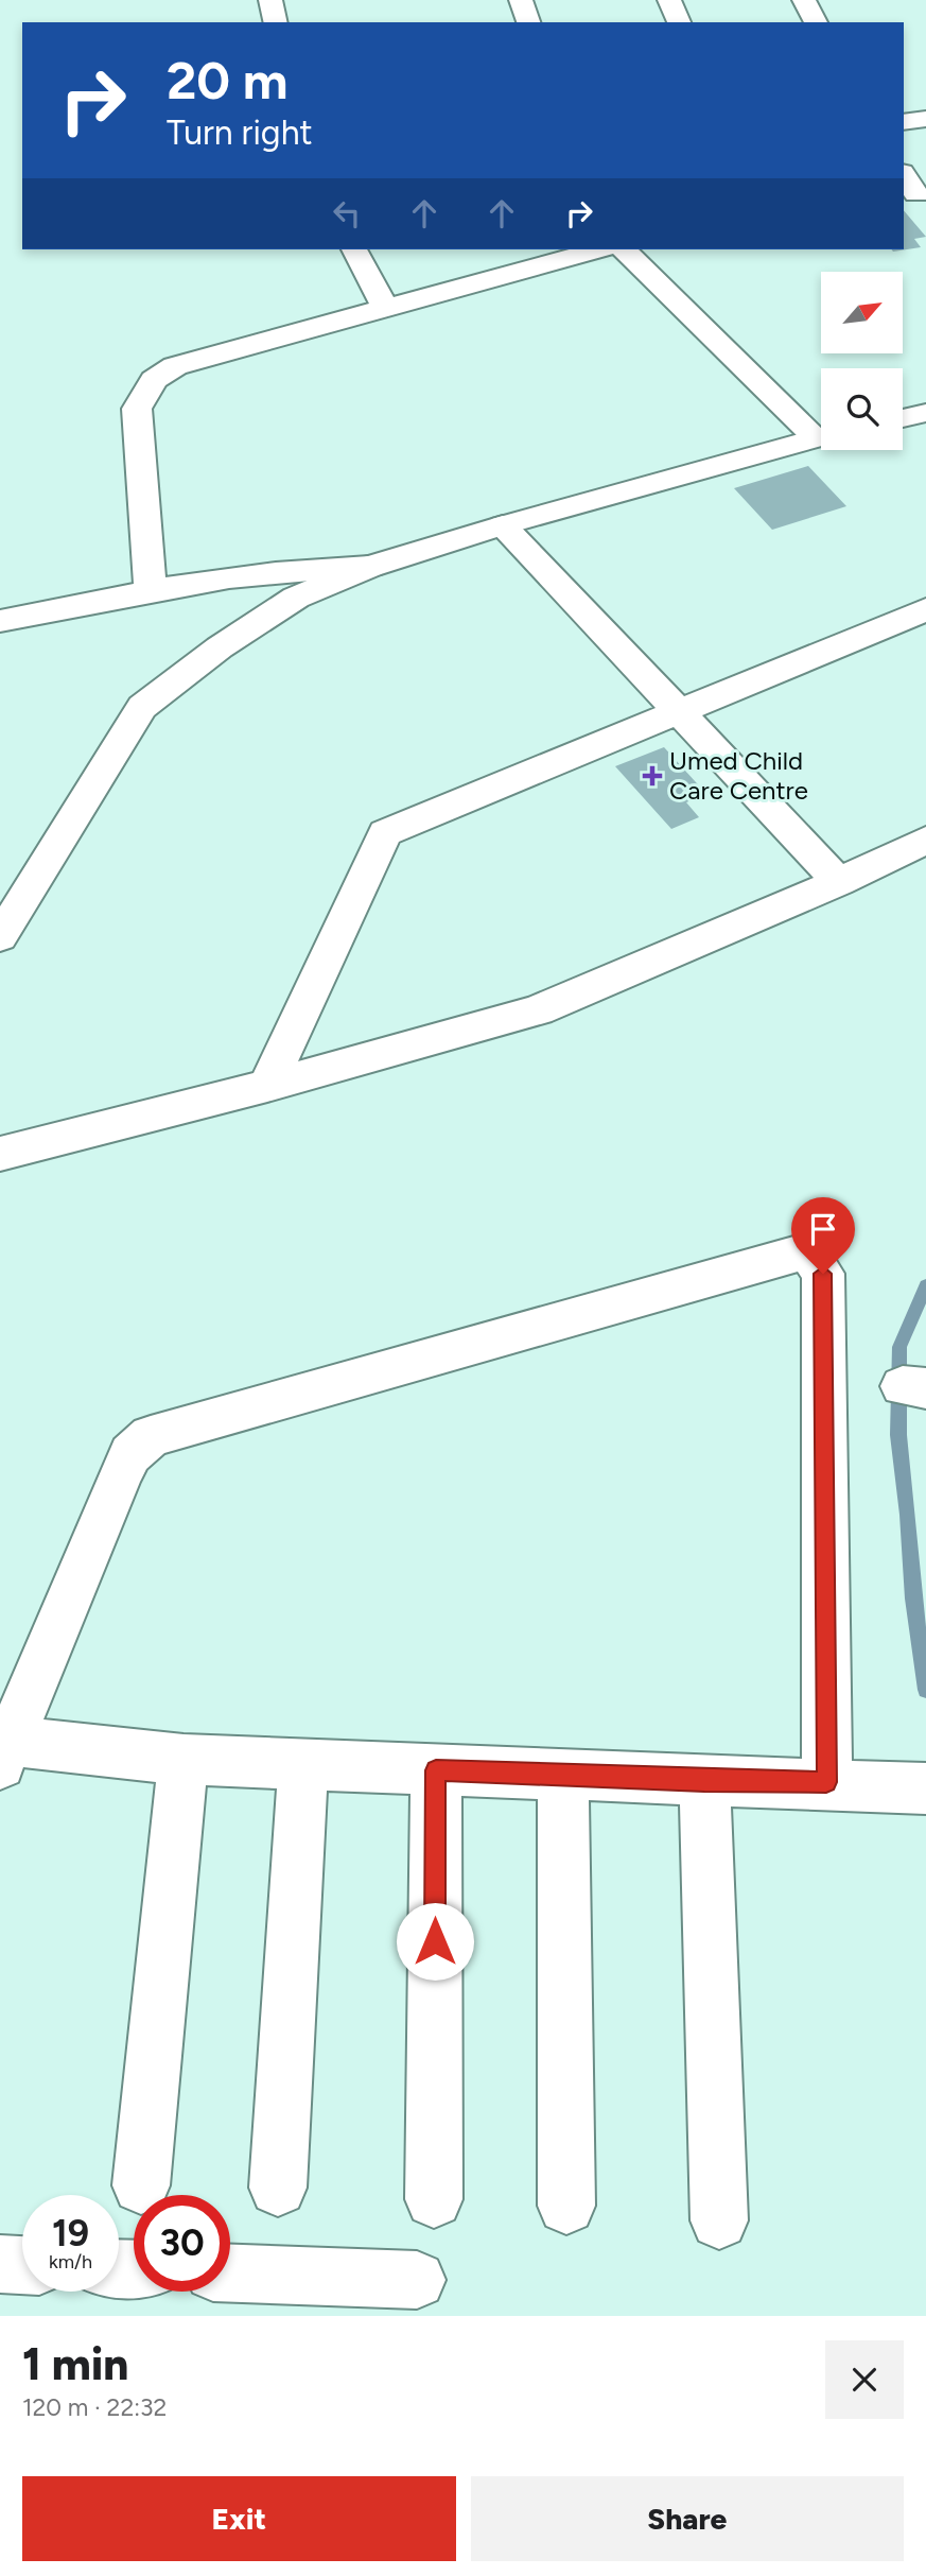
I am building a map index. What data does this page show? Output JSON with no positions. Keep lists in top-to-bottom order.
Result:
{
  "places": {
    "health": ["Umed Child Care Centre"]
  },
  "north": "top right",
  "page": {
    "turn": ["20 m", "Turn right"],
    "speed": "19 km/h",
    "limit": "30",
    "heading": ["1 min", "120 m · 22:32"],
    "buttons": ["Exit", "Share"]
  }
}
